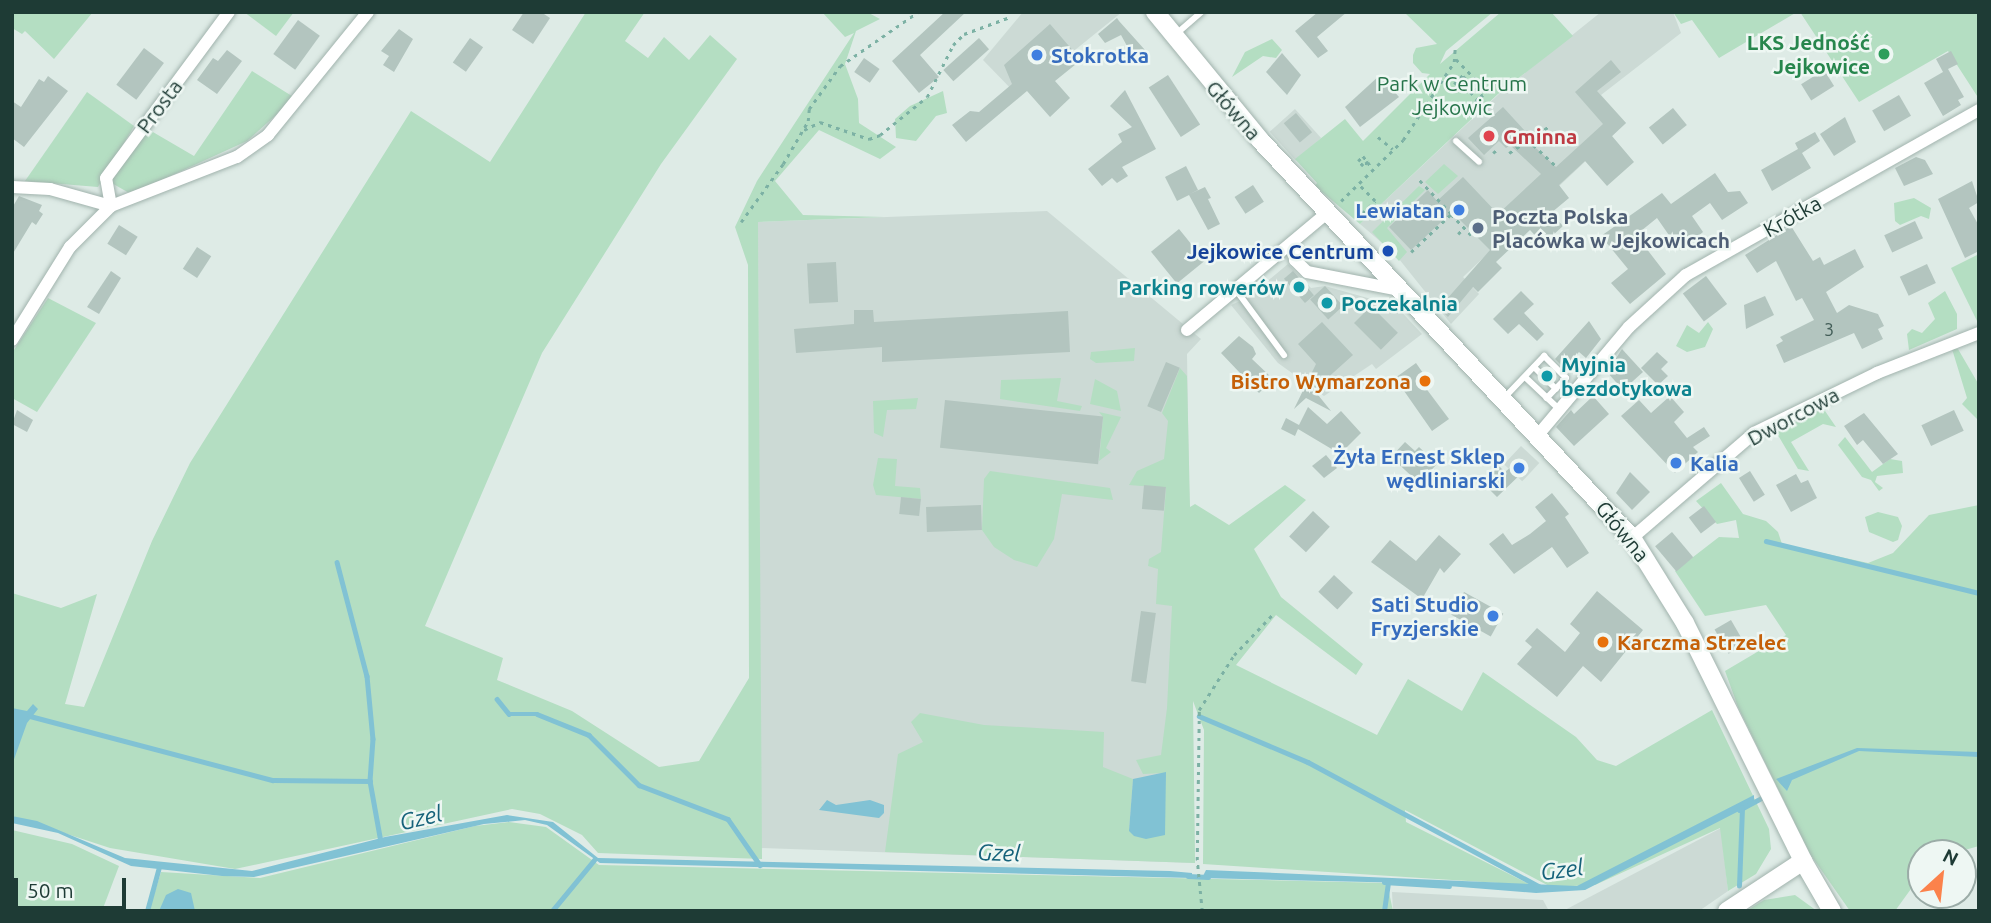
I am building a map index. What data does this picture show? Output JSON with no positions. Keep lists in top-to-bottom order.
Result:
{
  "streets": {
    "street": [
      "Prosta",
      "Główna",
      "Krótka",
      "Dworcowa"
    ]
  },
  "crossings": [
    ["Główna", "Krótka"],
    ["Główna", "Dworcowa"]
  ],
  "water": ["Gzel"],
  "parks": ["Park w Centrum Jejkowic"],
  "places": [
    "LKS Jedność Jejkowice",
    "Stokrotka",
    "Gminna",
    "Lewiatan",
    "Poczta Polska Placówka w Jejkowicach",
    "Jejkowice Centrum",
    "Parking rowerów",
    "Poczekalnia",
    "Myjnia bezdotykowa",
    "Bistro Wymarzona",
    "Kalia",
    "Żyła Ernest Sklep wędliniarski",
    "Sati Studio Fryzjerskie",
    "Karczma Strzelec"
  ],
  "house_numbers": ["3"],
  "scale_bar": "50 m",
  "north": "top right"
}
